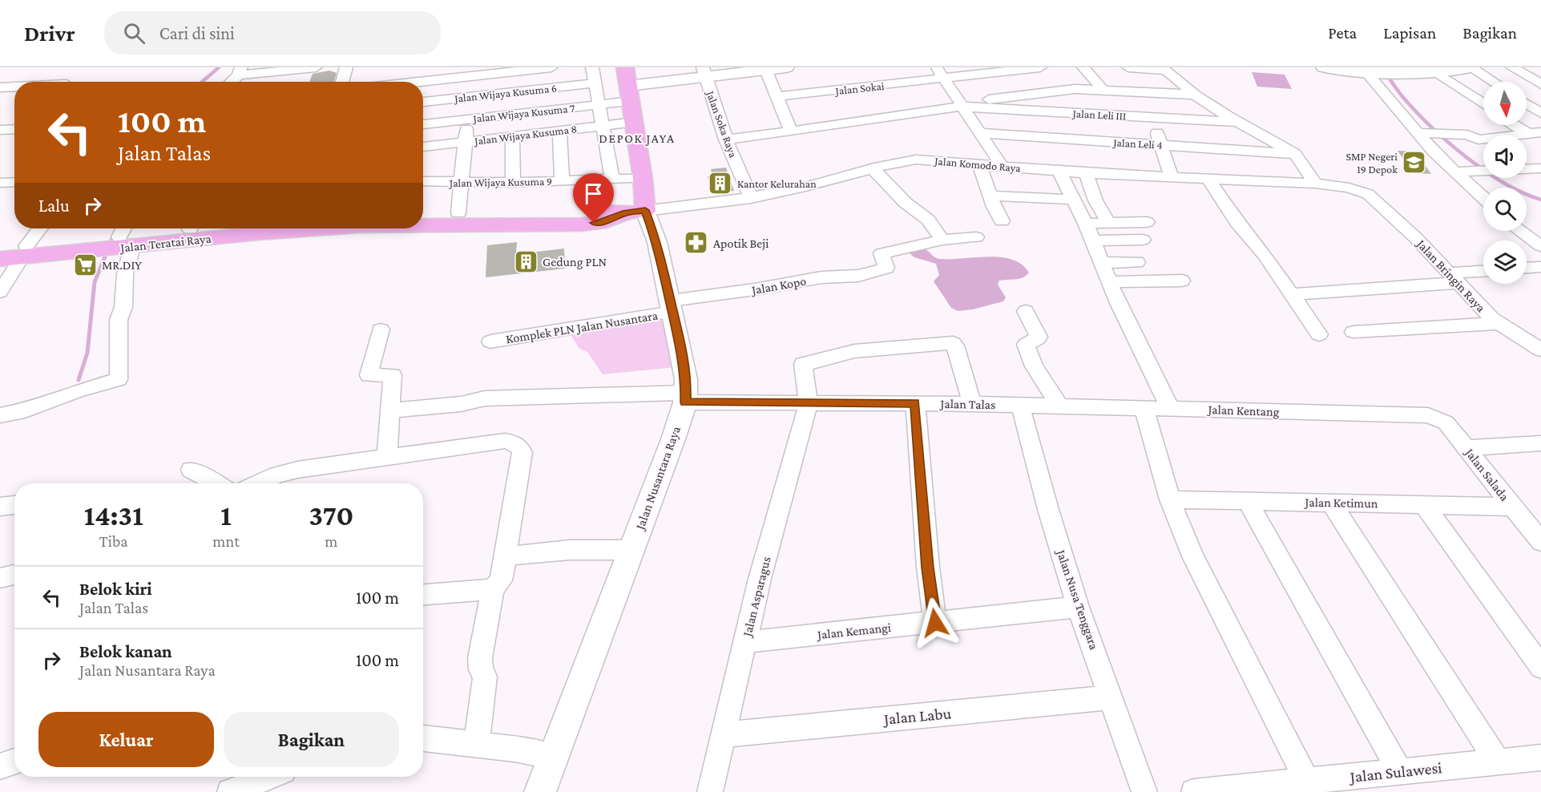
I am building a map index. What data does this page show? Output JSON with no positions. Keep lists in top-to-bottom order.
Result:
{
  "streets": {
    "highway": ["Jalan Teratai Raya", "Jalan Nusantara Raya"],
    "street": [
      "Jalan Sokai",
      "Jalan Wijaya Kusuma 6",
      "Jalan Wijaya Kusuma 7",
      "Jalan Leli III",
      "Jalan Soka Raya",
      "Jalan Wijaya Kusuma 8",
      "Jalan Leli 4",
      "Jalan Komodo Raya",
      "Jalan Wijaya Kusuma 9",
      "Jalan Bringin Raya",
      "Jalan Kopo",
      "Komplek PLN Jalan Nusantara",
      "Jalan Talas",
      "Jalan Kentang",
      "Jalan Salada",
      "Jalan Ketimun",
      "Jalan Asparagus",
      "Jalan Nusa Tenggara",
      "Jalan Kemangi",
      "Jalan Labu",
      "Jalan Sulawesi"
    ]
  },
  "crossings": [
    ["Jalan Wijaya Kusuma 7", "Jalan Nusantara Raya"],
    ["Jalan Soka Raya", "Jalan Komodo Raya"],
    ["Jalan Wijaya Kusuma 8", "Jalan Nusantara Raya"],
    ["Jalan Komodo Raya", "Jalan Teratai Raya"],
    ["Jalan Komodo Raya", "Jalan Bringin Raya"],
    ["Jalan Komodo Raya", "Jalan Nusantara Raya"],
    ["Jalan Wijaya Kusuma 9", "Jalan Nusantara Raya"],
    ["Jalan Teratai Raya", "Jalan Nusantara Raya"],
    ["Jalan Kopo", "Komplek PLN Jalan Nusantara"],
    ["Jalan Kopo", "Jalan Nusantara Raya"],
    ["Komplek PLN Jalan Nusantara", "Jalan Nusantara Raya"],
    ["Jalan Talas", "Jalan Kentang"],
    ["Jalan Talas", "Jalan Nusantara Raya"],
    ["Jalan Talas", "Jalan Asparagus"],
    ["Jalan Talas", "Jalan Nusa Tenggara"],
    ["Jalan Kentang", "Jalan Salada"],
    ["Jalan Kentang", "Jalan Nusa Tenggara"],
    ["Jalan Salada", "Jalan Ketimun"],
    ["Jalan Asparagus", "Jalan Kemangi"],
    ["Jalan Asparagus", "Jalan Labu"],
    ["Jalan Nusa Tenggara", "Jalan Kemangi"],
    ["Jalan Nusa Tenggara", "Jalan Labu"]
  ],
  "districts": ["DEPOK JAYA"],
  "places": {
    "school or university": ["SMP Negeri 19 Depok"],
    "building": ["Kantor Kelurahan", "Gedung PLN"],
    "pharmacy": ["Apotik Beji"],
    "supermarket": ["MR.DIY"]
  },
  "north": "bottom",
  "page": {
    "header": "Drivr",
    "search": "Cari di sini",
    "nav": ["Peta", "Lapisan", "Bagikan"],
    "turn": ["100 m", "Jalan Talas"],
    "then": "Lalu",
    "eta": [
      "14:31",
      "Tiba",
      "1",
      "mnt",
      "370",
      "m"
    ],
    "list": [
      {
        "name": "Belok kiri",
        "note": "Jalan Talas",
        "value": "100 m"
      },
      {
        "name": "Belok kanan",
        "note": "Jalan Nusantara Raya",
        "value": "100 m"
      }
    ],
    "buttons": ["Keluar", "Bagikan"]
  }
}
